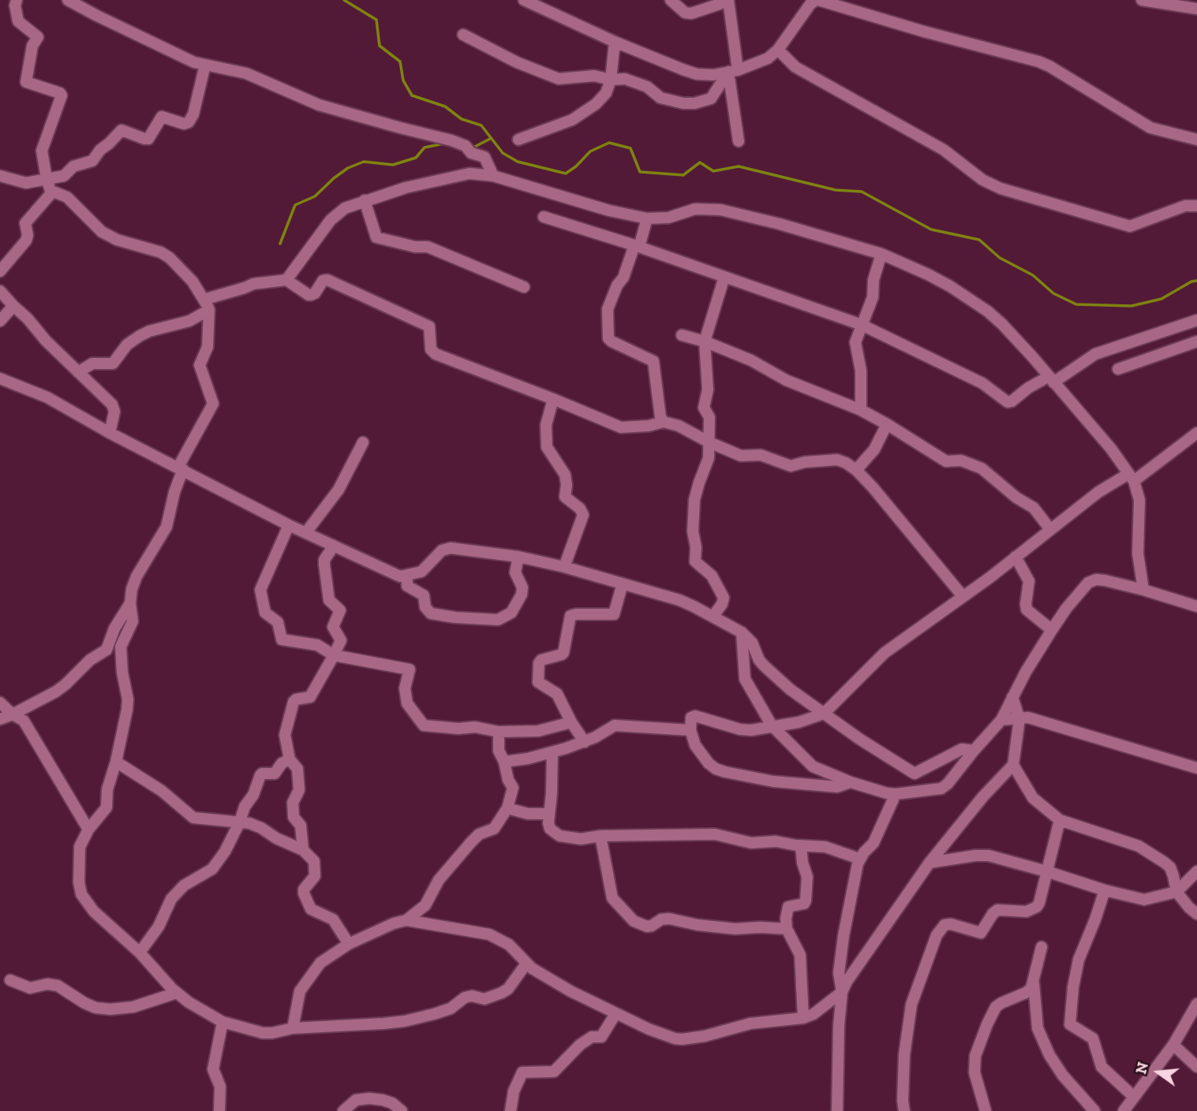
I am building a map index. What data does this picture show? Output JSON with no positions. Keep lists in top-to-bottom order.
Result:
{
  "north": "left"
}
